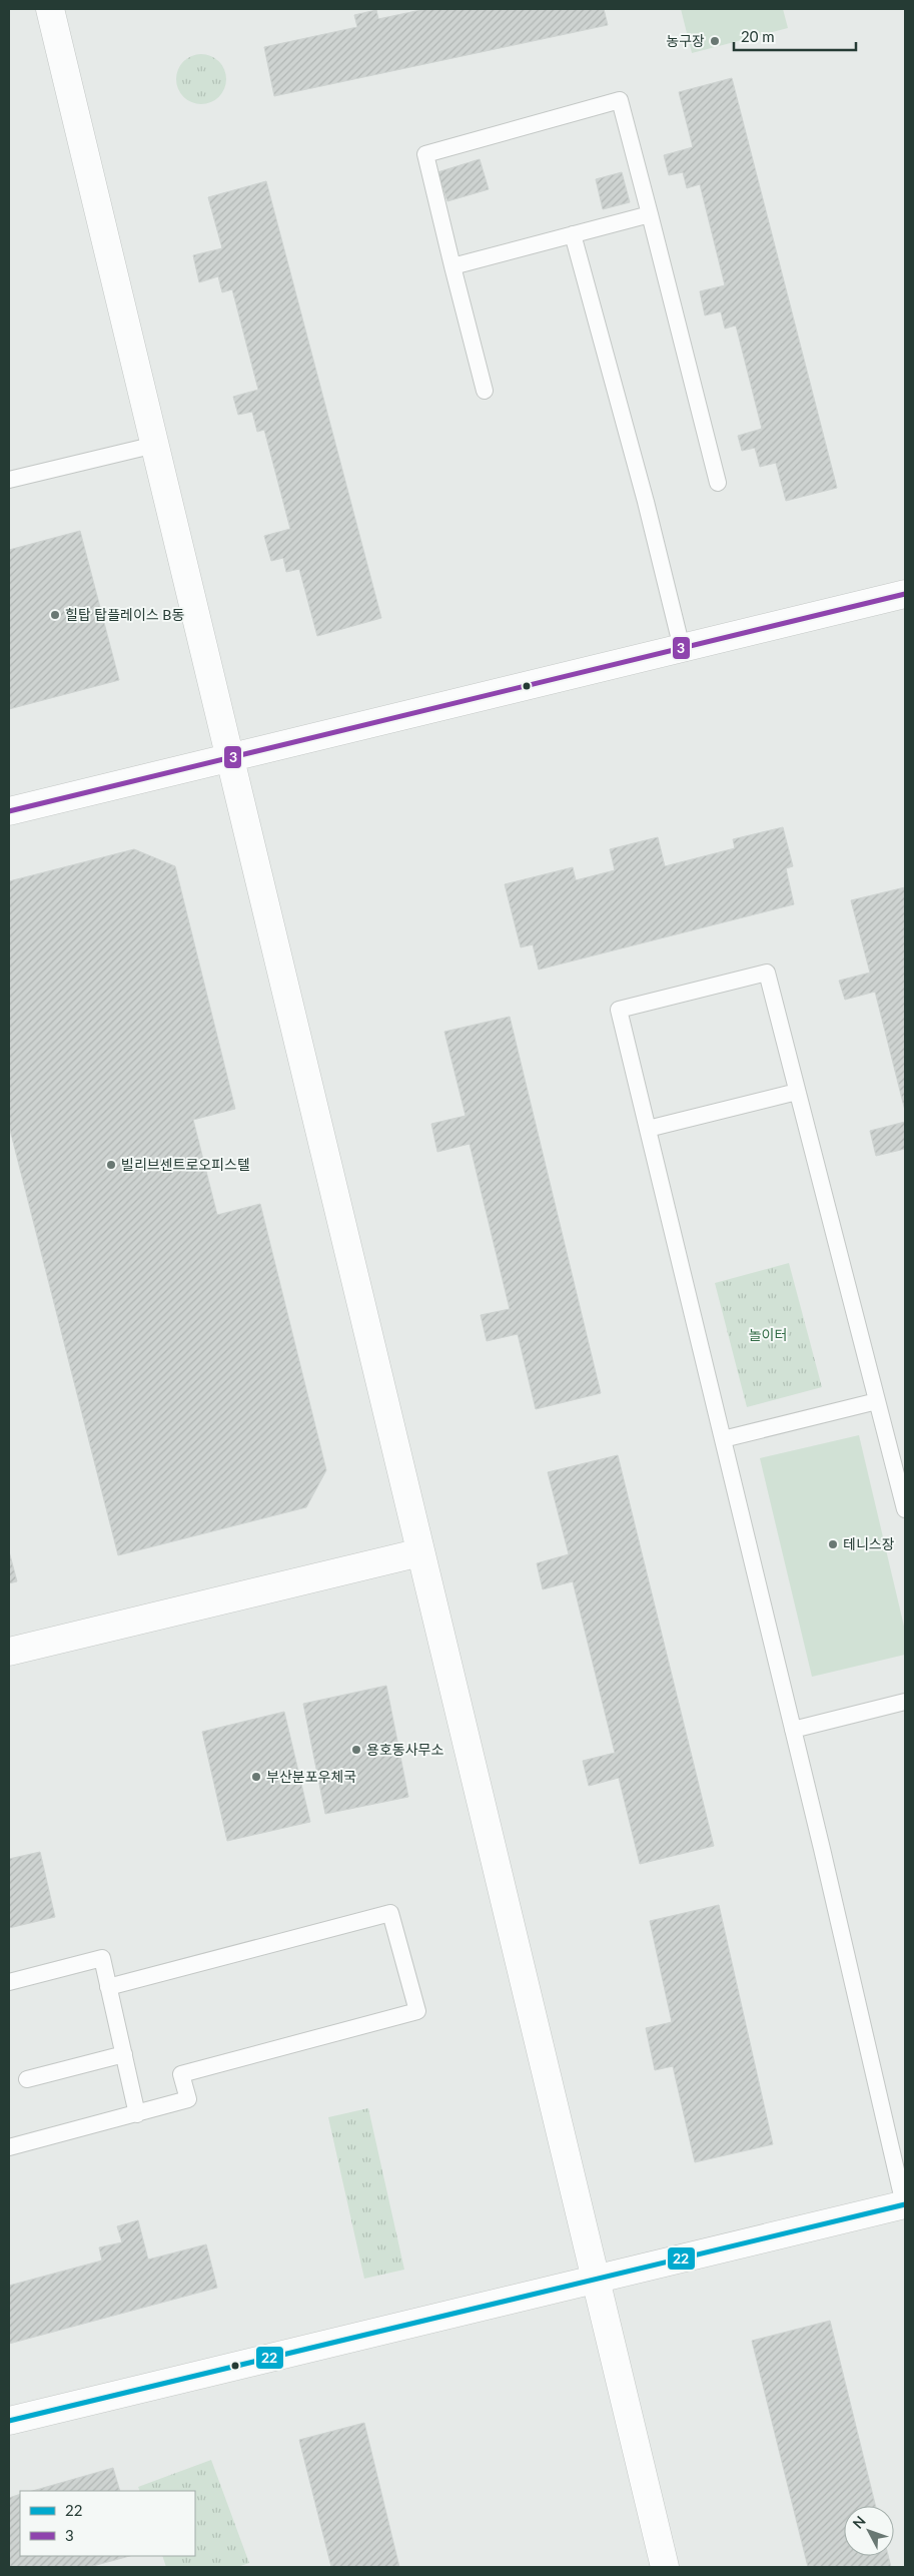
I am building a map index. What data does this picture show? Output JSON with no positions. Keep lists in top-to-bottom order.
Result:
{
  "parks": ["놀이터"],
  "places": [
    "농구장",
    "힐탑 탑플레이스 B동",
    "빌리브센트로오피스텔",
    "테니스장",
    "용호동사무소",
    "부산분포우체국"
  ],
  "lines": ["transit line 3", "transit line 22"],
  "legend": ["22", "3"],
  "scale_bar": "20 m",
  "north": "top left"
}
